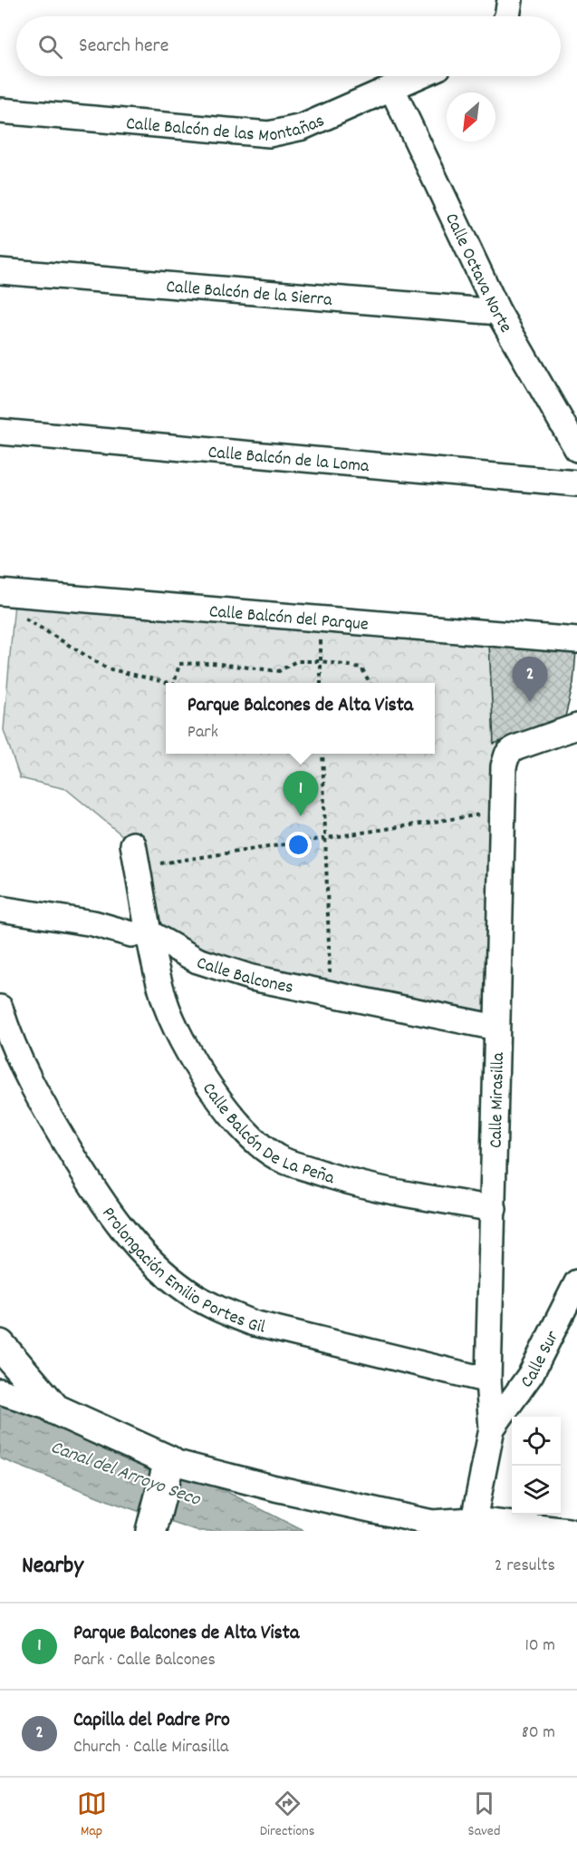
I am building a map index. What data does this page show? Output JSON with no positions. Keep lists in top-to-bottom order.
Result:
{
  "streets": {
    "street": [
      "Calle Balcón de las Montañas",
      "Calle Octava Norte",
      "Calle Balcón de la Sierra",
      "Calle Balcón de la Loma",
      "Calle Balcón del Parque",
      "Calle Balcones",
      "Calle Mirasilla",
      "Calle Balcón De La Peña",
      "Prolongación Emilio Portes Gil",
      "Calle Sur"
    ]
  },
  "crossings": [
    ["Calle Balcón de las Montañas", "Calle Octava Norte"],
    ["Calle Octava Norte", "Calle Balcón de la Sierra"],
    ["Calle Balcones", "Calle Mirasilla"],
    ["Calle Balcones", "Calle Balcón De La Peña"],
    ["Calle Mirasilla", "Calle Balcón De La Peña"],
    ["Calle Mirasilla", "Prolongación Emilio Portes Gil"],
    ["Calle Mirasilla", "Calle Sur"]
  ],
  "water": ["Canal del Arroyo Seco"],
  "north": "bottom left",
  "page": {
    "search": "Search here",
    "pins": ["2", "1"],
    "popup": ["Parque Balcones de Alta Vista", "Park"],
    "heading": ["Nearby", "2 results"],
    "list": [
      {
        "mark": "1",
        "name": "Parque Balcones de Alta Vista",
        "note": "Park · Calle Balcones",
        "value": "10 m"
      },
      {
        "mark": "2",
        "name": "Capilla del Padre Pro",
        "note": "Church · Calle Mirasilla",
        "value": "80 m"
      }
    ],
    "nav": ["Map", "Directions", "Saved"]
  }
}
